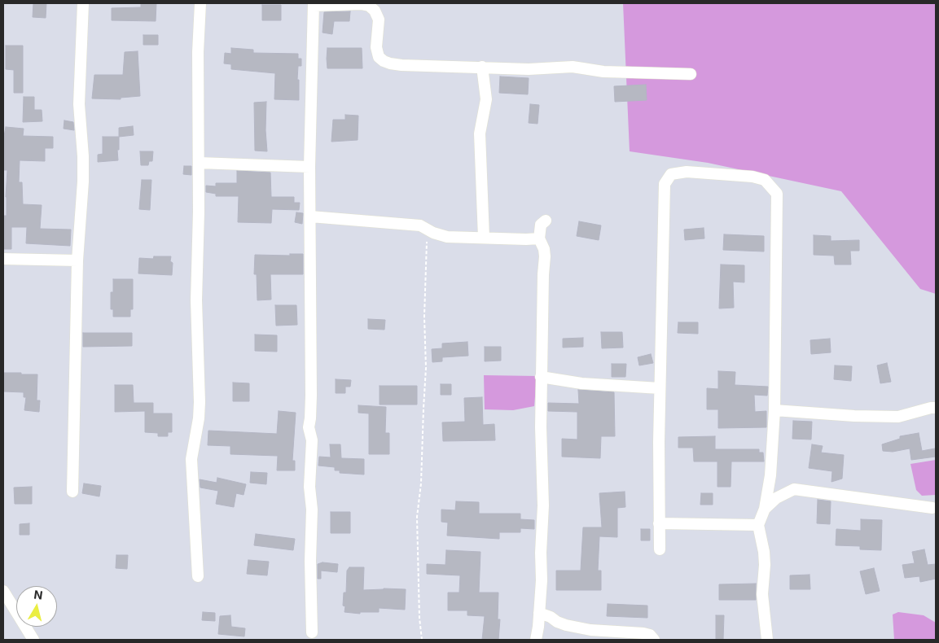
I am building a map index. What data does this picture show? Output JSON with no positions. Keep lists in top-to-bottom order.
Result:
{
  "north": "top"
}
